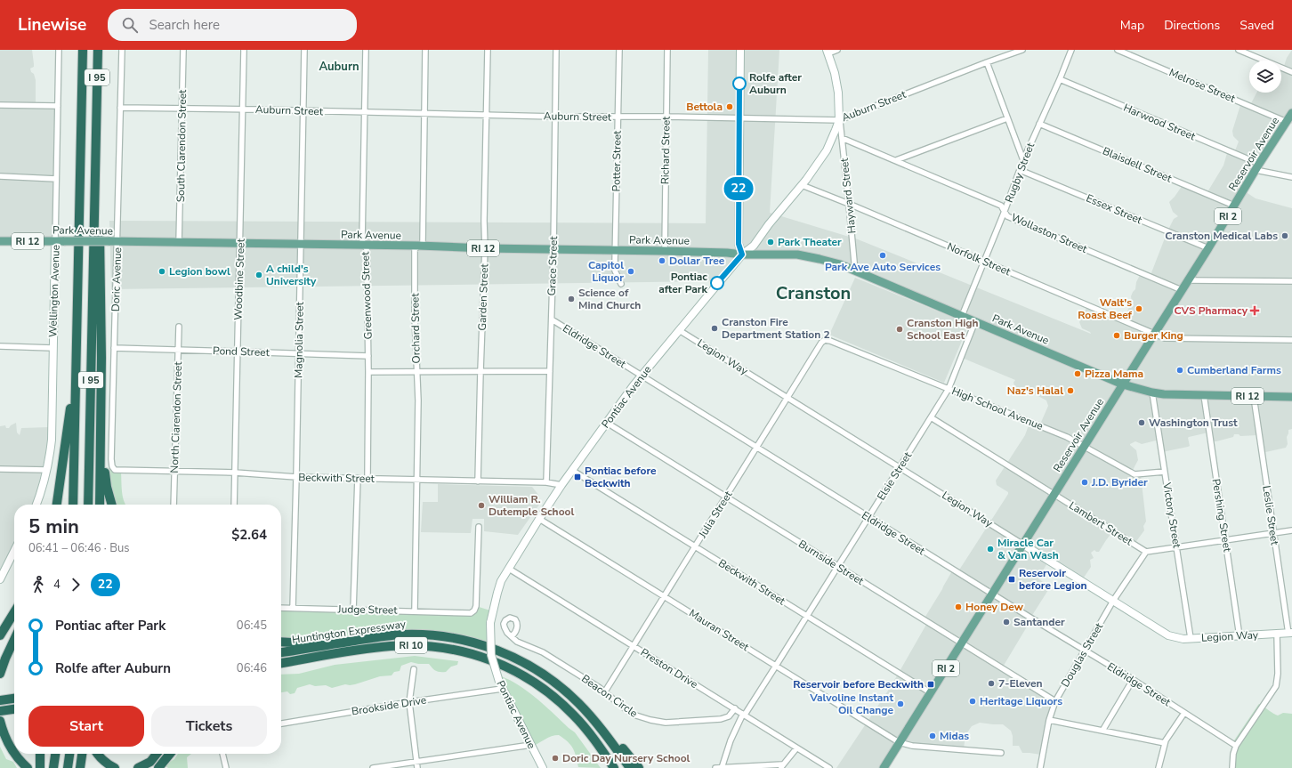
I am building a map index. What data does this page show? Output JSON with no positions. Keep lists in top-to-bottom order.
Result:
{
  "streets": {
    "highway": ["I 95", "Huntington Expressway", "RI 10"],
    "main road": [
      "Reservoir Avenue",
      "RI 2",
      "Park Avenue",
      "RI 12"
    ],
    "street": [
      "Melrose Street",
      "Auburn Street",
      "Harwood Street",
      "South Clarendon Street",
      "Richard Street",
      "Potter Street",
      "Blaisdell Street",
      "Rugby Street",
      "Hayward Street",
      "Essex Street",
      "Wollaston Street",
      "Norfolk Street",
      "Grace Street",
      "Doric Avenue",
      "Woodbine Street",
      "Wellington Avenue",
      "Greenwood Street",
      "Garden Street",
      "Orchard Street",
      "Magnolia Street",
      "Eldridge Street",
      "Pond Street",
      "Legion Way",
      "Pontiac Avenue",
      "High School Avenue",
      "North Ciarendon Street",
      "Elsie Street",
      "Beckwith Street",
      "Julia Street",
      "Victory Street",
      "Pershing Street",
      "Leslie Street",
      "Lambert Street",
      "Burnside Street",
      "Judge Street",
      "Mauran Street",
      "Douglas Street",
      "Preston Drive",
      "Beacon Circle",
      "Brookside Drive"
    ]
  },
  "crossings": [
    ["Melrose Street", "Reservoir Avenue"],
    ["Auburn Street", "South Clarendon Street"],
    ["Auburn Street", "Richard Street"],
    ["Auburn Street", "Potter Street"],
    ["Auburn Street", "Hayward Street"],
    ["Auburn Street", "Grace Street"],
    ["Auburn Street", "Doric Avenue"],
    ["Auburn Street", "Woodbine Street"],
    ["Auburn Street", "Greenwood Street"],
    ["Auburn Street", "Garden Street"],
    ["Auburn Street", "Orchard Street"],
    ["Auburn Street", "Magnolia Street"],
    ["Auburn Street", "Pontiac Avenue"],
    ["Harwood Street", "Reservoir Avenue"],
    ["Harwood Street", "Rugby Street"],
    ["South Clarendon Street", "Park Avenue"],
    ["Richard Street", "Park Avenue"],
    ["Reservoir Avenue", "Blaisdell Street"],
    ["Reservoir Avenue", "Essex Street"],
    ["Reservoir Avenue", "Park Avenue"],
    ["Reservoir Avenue", "Wollaston Street"],
    ["Reservoir Avenue", "Norfolk Street"],
    ["Reservoir Avenue", "Eldridge Street"],
    ["Reservoir Avenue", "Legion Way"],
    ["Reservoir Avenue", "High School Avenue"],
    ["Reservoir Avenue", "Beckwith Street"],
    ["Reservoir Avenue", "Lambert Street"],
    ["Reservoir Avenue", "Burnside Street"],
    ["Reservoir Avenue", "Mauran Street"],
    ["Potter Street", "Park Avenue"],
    ["Blaisdell Street", "Rugby Street"],
    ["Rugby Street", "Essex Street"],
    ["Rugby Street", "Park Avenue"],
    ["Rugby Street", "Wollaston Street"],
    ["Rugby Street", "Norfolk Street"],
    ["Hayward Street", "Park Avenue"],
    ["Hayward Street", "Wollaston Street"],
    ["Hayward Street", "Norfolk Street"],
    ["Hayward Street", "Pontiac Avenue"],
    ["Park Avenue", "Grace Street"],
    ["Park Avenue", "Doric Avenue"],
    ["Park Avenue", "Woodbine Street"],
    ["Park Avenue", "Wellington Avenue"],
    ["Park Avenue", "Greenwood Street"],
    ["Park Avenue", "Garden Street"],
    ["Park Avenue", "Orchard Street"],
    ["Park Avenue", "Magnolia Street"],
    ["Park Avenue", "Pontiac Avenue"],
    ["Park Avenue", "Elsie Street"],
    ["Park Avenue", "Victory Street"],
    ["Park Avenue", "Pershing Street"],
    ["Park Avenue", "Leslie Street"],
    ["Norfolk Street", "Pontiac Avenue"],
    ["Grace Street", "Eldridge Street"],
    ["Grace Street", "Beckwith Street"],
    ["Doric Avenue", "Pond Street"],
    ["Doric Avenue", "Beckwith Street"],
    ["Woodbine Street", "Pond Street"],
    ["Woodbine Street", "Beckwith Street"],
    ["Greenwood Street", "Pond Street"],
    ["Greenwood Street", "Beckwith Street"],
    ["Garden Street", "Beckwith Street"],
    ["Orchard Street", "Beckwith Street"],
    ["Orchard Street", "Judge Street"],
    ["Magnolia Street", "Pond Street"],
    ["Magnolia Street", "Beckwith Street"],
    ["Magnolia Street", "Judge Street"],
    ["Eldridge Street", "Pontiac Avenue"],
    ["Eldridge Street", "Elsie Street"],
    ["Eldridge Street", "Julia Street"],
    ["Eldridge Street", "Douglas Street"],
    ["Pond Street", "North Ciarendon Street"],
    ["Legion Way", "Pontiac Avenue"],
    ["Legion Way", "Elsie Street"],
    ["Legion Way", "Julia Street"],
    ["Legion Way", "Victory Street"],
    ["Legion Way", "Pershing Street"],
    ["Legion Way", "Leslie Street"],
    ["Legion Way", "Douglas Street"],
    ["Pontiac Avenue", "Beckwith Street"],
    ["Pontiac Avenue", "Burnside Street"],
    ["Pontiac Avenue", "Mauran Street"],
    ["Pontiac Avenue", "Preston Drive"],
    ["Pontiac Avenue", "Brookside Drive"],
    ["High School Avenue", "Elsie Street"],
    ["High School Avenue", "Julia Street"],
    ["High School Avenue", "Victory Street"],
    ["North Ciarendon Street", "Beckwith Street"],
    ["Elsie Street", "Beckwith Street"],
    ["Elsie Street", "Lambert Street"],
    ["Elsie Street", "Burnside Street"],
    ["Elsie Street", "Mauran Street"],
    ["Elsie Street", "Preston Drive"],
    ["Beckwith Street", "Julia Street"],
    ["Julia Street", "Burnside Street"],
    ["Julia Street", "Mauran Street"],
    ["Julia Street", "Preston Drive"],
    ["Julia Street", "Beacon Circle"],
    ["Lambert Street", "Douglas Street"],
    ["Burnside Street", "Douglas Street"],
    ["Preston Drive", "Beacon Circle"]
  ],
  "districts": ["Auburn", "Cranston"],
  "places": {
    "other": [
      "Rolfe after Auburn",
      "Bettola",
      "Cranston Medical Labs",
      "Park Theater",
      "Park Ave Auto Services",
      "Dollar Tree",
      "Legion bowl",
      "Capitol Liquor",
      "A child's University",
      "Pontiac after Park",
      "Science of Mind Church",
      "Walt's Roast Beef",
      "Cranston Fire Department Station 2",
      "Cranston High School East",
      "Burger King",
      "Cumberland Farms",
      "Pizza Mama",
      "Naz's Halal",
      "Washington Trust",
      "J.D. Byrider",
      "William R. Dutemple School",
      "Miracle Car & Van Wash",
      "Honey Dew",
      "Santander",
      "7-Eleven",
      "Heritage Liquors",
      "Valvoline Instant Oil Change",
      "Midas",
      "Doric Day Nursery School"
    ],
    "health": ["CVS Pharmacy"],
    "transit": ["Pontiac before Beckwith", "Reservoir before Legion", "Reservoir before Beckwith"]
  },
  "lines": ["bus line 22"],
  "page": {
    "header": "Linewise",
    "search": "Search here",
    "nav": ["Map", "Directions", "Saved"],
    "on_map": "22",
    "heading": ["5 min", "06:41 – 06:46 · Bus", "$2.64"],
    "legs": ["4", "22"],
    "list": [
      {
        "name": "Pontiac after Park",
        "value": "06:45"
      },
      {
        "name": "Rolfe after Auburn",
        "value": "06:46"
      }
    ],
    "buttons": ["Start", "Tickets"]
  }
}
